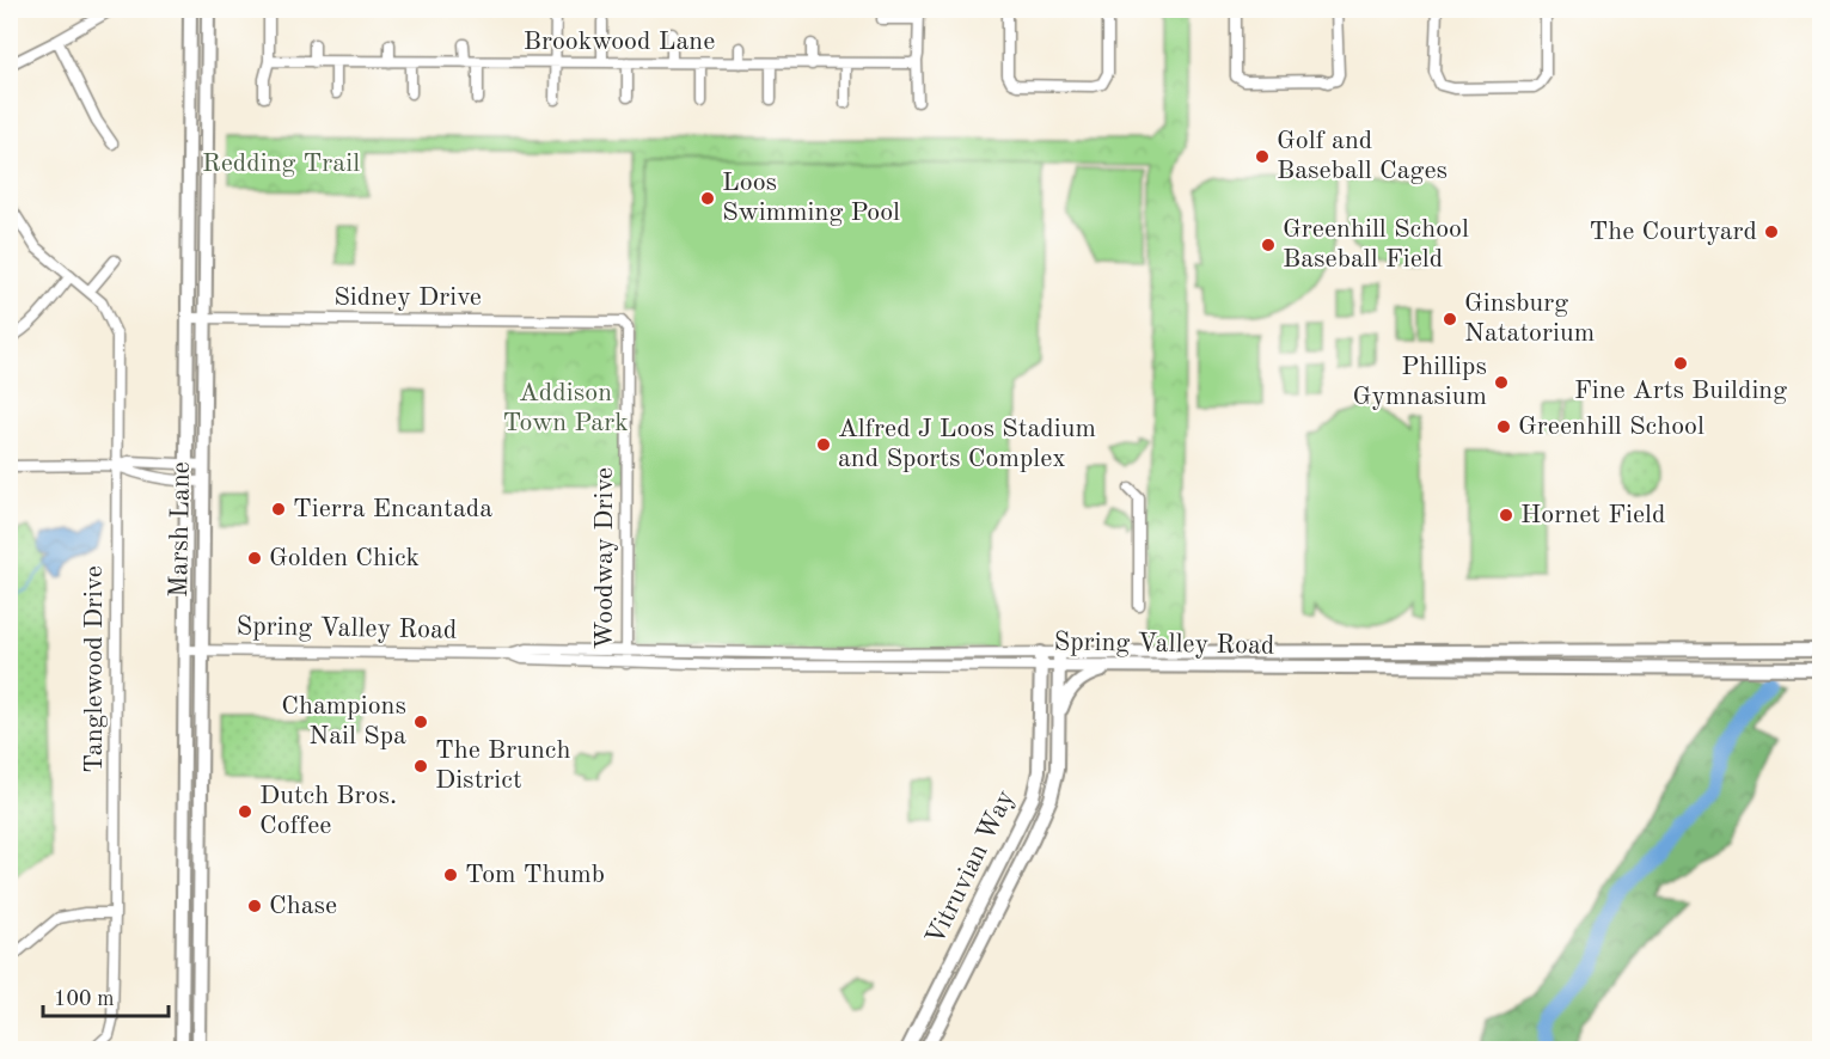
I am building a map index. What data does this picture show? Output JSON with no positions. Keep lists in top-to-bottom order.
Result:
{
  "streets": {
    "main road": ["Marsh Lane", "Spring Valley Road", "Vitruvian Way"],
    "street": [
      "Brookwood Lane",
      "Sidney Drive",
      "Woodway Drive",
      "Tanglewood Drive"
    ]
  },
  "crossings": [
    ["Sidney Drive", "Marsh Lane"],
    ["Sidney Drive", "Woodway Drive"],
    ["Marsh Lane", "Spring Valley Road"],
    ["Woodway Drive", "Spring Valley Road"],
    ["Spring Valley Road", "Vitruvian Way"]
  ],
  "parks": ["Redding Trail", "Addison Town Park"],
  "places": [
    "Golf and Baseball Cages",
    "Loos Swimming Pool",
    "The Courtyard",
    "Greenhill School Baseball Field",
    "Ginsburg Natatorium",
    "Fine Arts Building",
    "Phillips Gymnasium",
    "Greenhill School",
    "Alfred J Loos Stadium and Sports Complex",
    "Tierra Encantada",
    "Hornet Field",
    "Golden Chick",
    "Champions Nail Spa",
    "The Brunch District",
    "Dutch Bros. Coffee",
    "Tom Thumb",
    "Chase"
  ],
  "scale_bar": "100 m"
}
